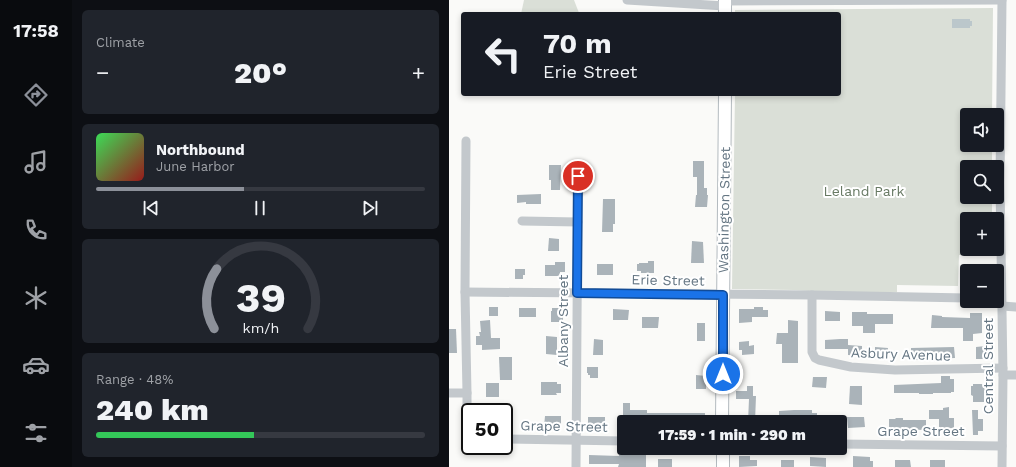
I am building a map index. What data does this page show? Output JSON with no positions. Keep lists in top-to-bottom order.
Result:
{
  "streets": {
    "main road": ["Washington Street"],
    "street": [
      "Erie Street",
      "Albany Street",
      "Asbury Avenue",
      "Central Street",
      "Grape Street"
    ]
  },
  "crossings": [
    ["Washington Street", "Erie Street"],
    ["Erie Street", "Albany Street"],
    ["Erie Street", "Asbury Avenue"],
    ["Albany Street", "Grape Street"],
    ["Asbury Avenue", "Central Street"],
    ["Central Street", "Grape Street"]
  ],
  "parks": ["Leland Park"],
  "page": {
    "tabs": "17:58",
    "tile": [
      "Climate",
      ["Range · 48%", "240 km"]
    ],
    "turn": ["70 m", "Erie Street"],
    "heat": ["−", "20°", "+"],
    "map_buttons": ["+", "−"],
    "song": ["Northbound", "June Harbor"],
    "limit": "50",
    "trip": "17:59 · 1 min · 290 m",
    "gauge": ["39", "km/h"]
  }
}
